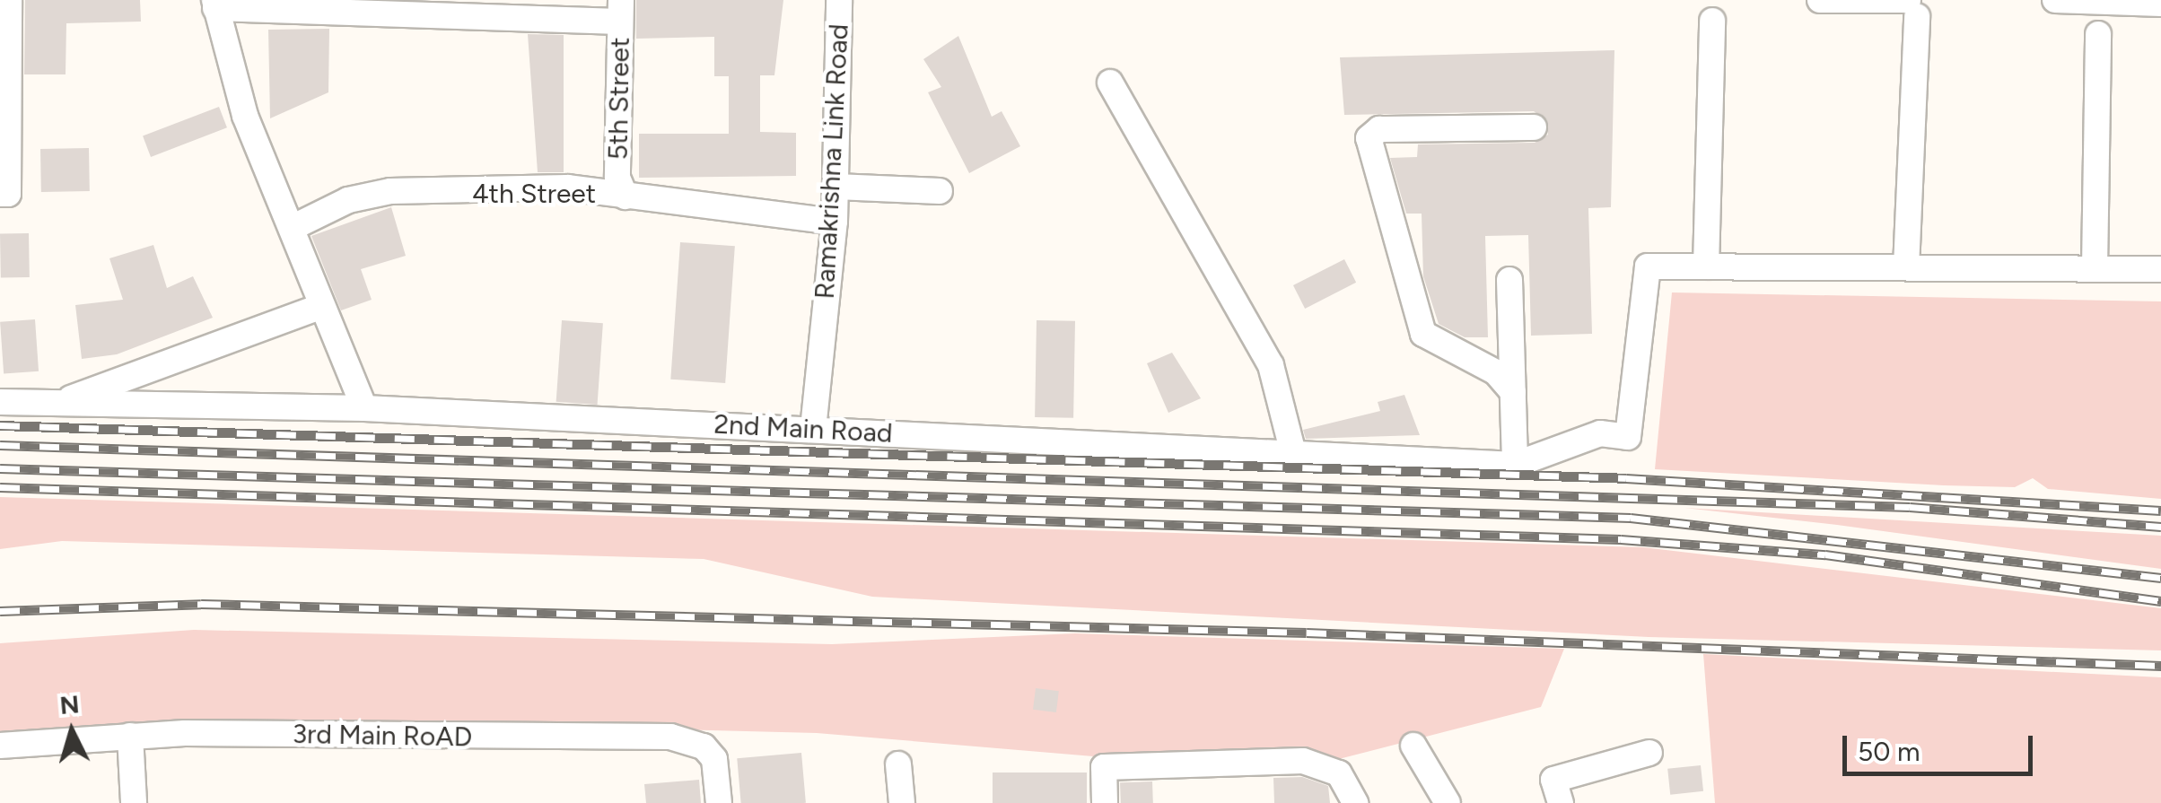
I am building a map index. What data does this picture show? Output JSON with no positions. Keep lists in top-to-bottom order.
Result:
{
  "streets": {
    "street": [
      "5th Street",
      "Ramakrishna Link Road",
      "4th Street",
      "2nd Main Road",
      "3rd Main RoAD"
    ]
  },
  "crossings": [
    ["5th Street", "4th Street"],
    ["Ramakrishna Link Road", "4th Street"],
    ["Ramakrishna Link Road", "2nd Main Road"]
  ],
  "scale_bar": "50 m",
  "north": "top"
}
